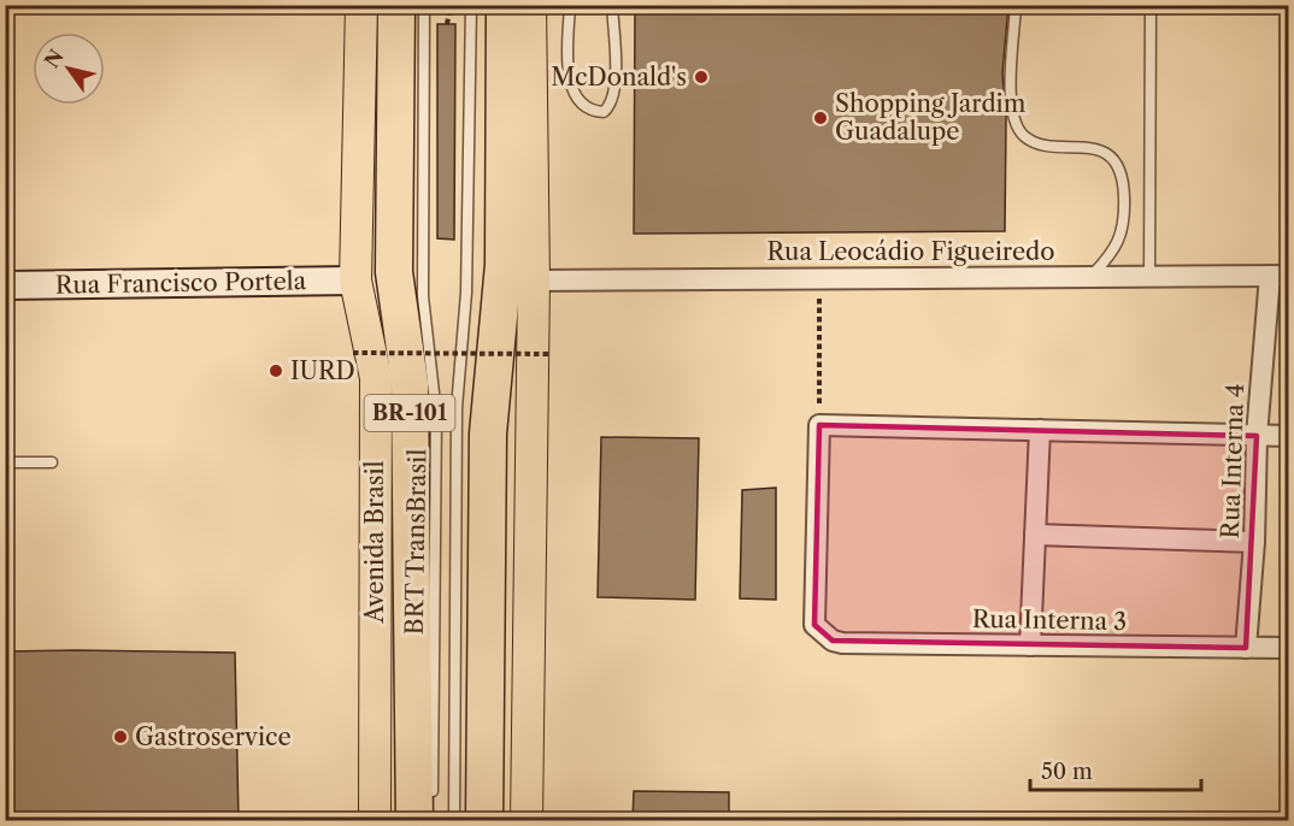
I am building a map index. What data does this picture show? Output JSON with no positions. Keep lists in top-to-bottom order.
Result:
{
  "streets": {
    "highway": ["BR-101", "Avenida Brasil"],
    "street": [
      "Rua Leocádio Figueiredo",
      "Rua Francisco Portela",
      "Rua Interna 4",
      "Rua Interna 3"
    ],
    "lane": ["BRT TransBrasil"]
  },
  "crossings": [
    ["Rua Leocádio Figueiredo", "Rua Interna 4"],
    ["Rua Francisco Portela", "Avenida Brasil"],
    ["Rua Interna 4", "Rua Interna 3"],
    ["Avenida Brasil", "BRT TransBrasil"]
  ],
  "places": [
    "McDonald's",
    "Shopping Jardim Guadalupe",
    "IURD",
    "Gastroservice"
  ],
  "scale_bar": "50 m",
  "north": "top left"
}
